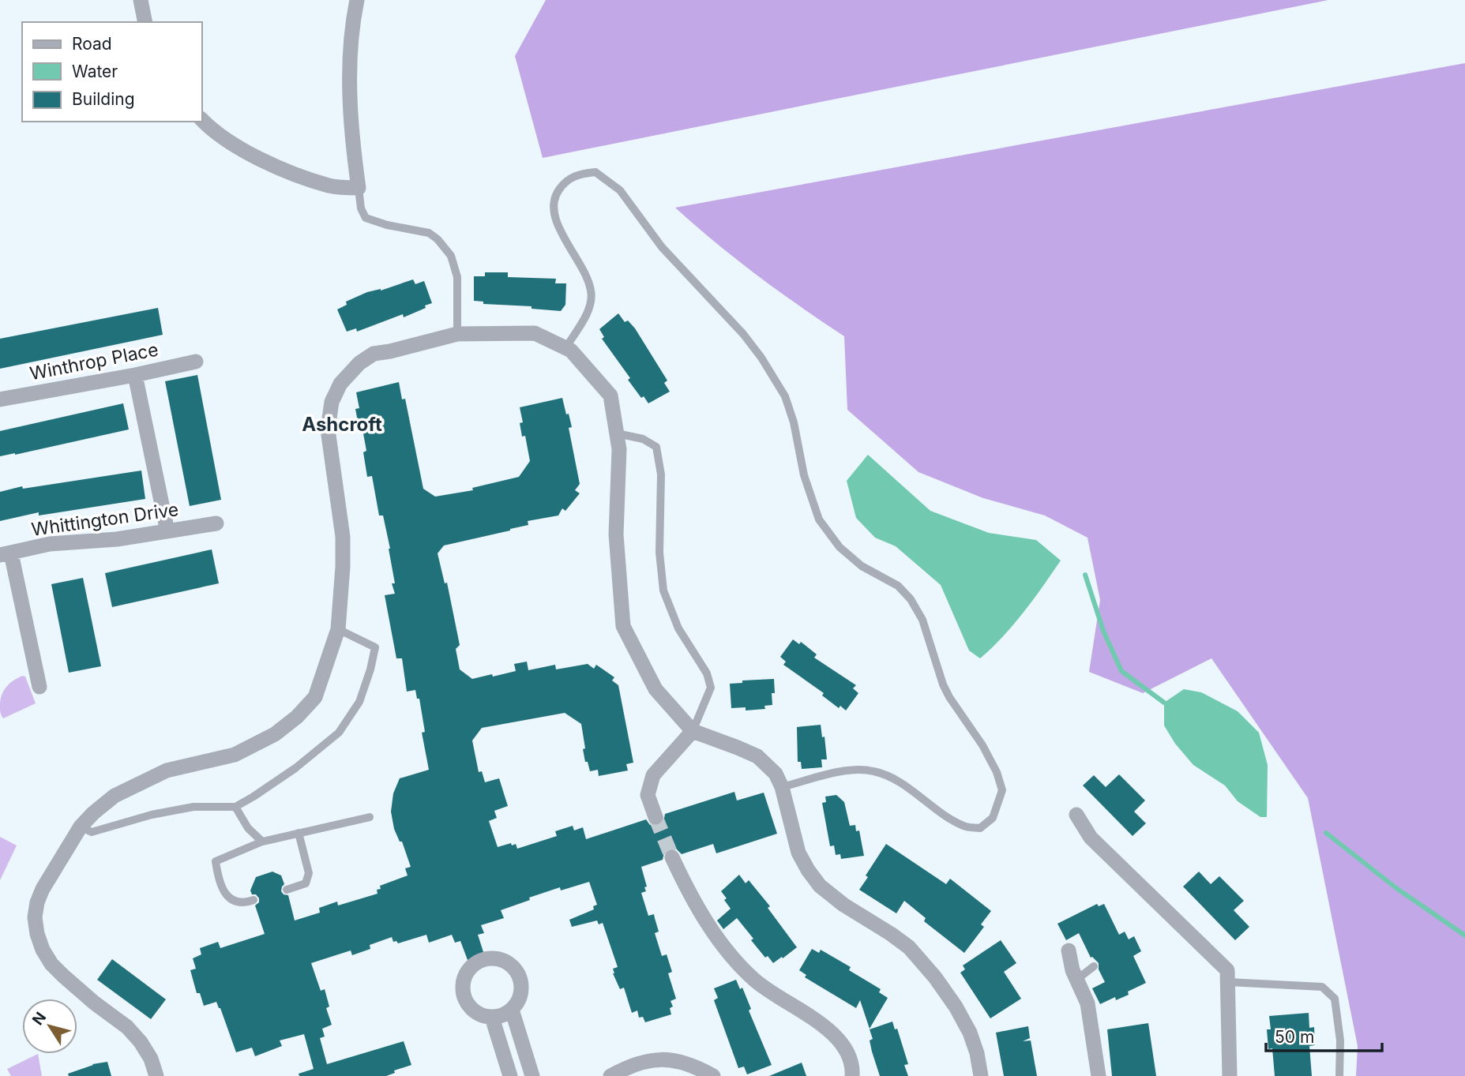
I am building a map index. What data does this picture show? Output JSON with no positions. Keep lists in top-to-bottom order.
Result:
{
  "streets": {
    "street": ["Winthrop Place", "Whittington Drive"]
  },
  "districts": ["Ashcroft"],
  "legend": ["Road", "Water", "Building"],
  "scale_bar": "50 m",
  "north": "top left"
}
